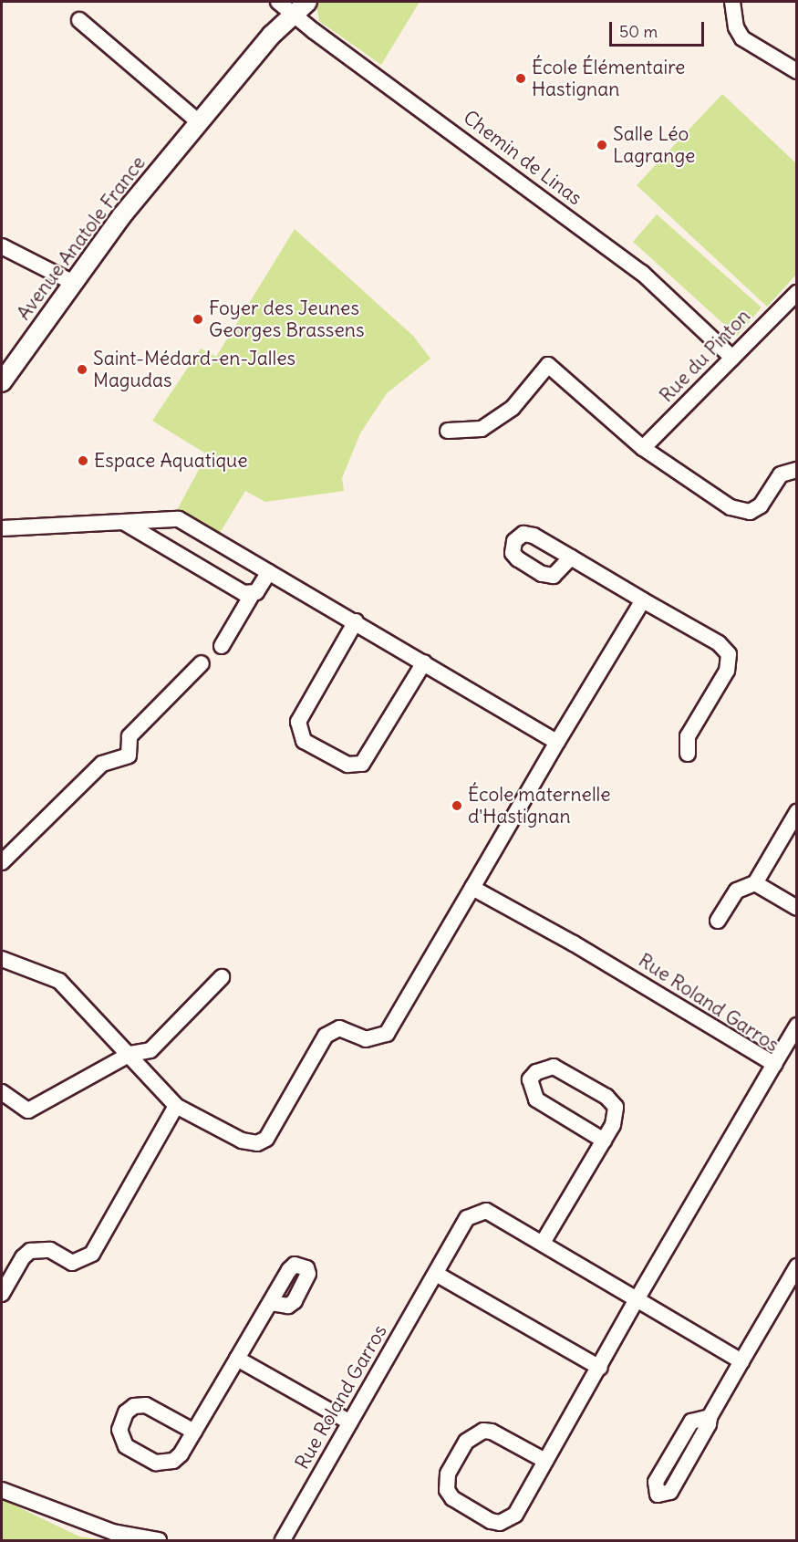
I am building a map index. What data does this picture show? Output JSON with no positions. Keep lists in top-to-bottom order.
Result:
{
  "streets": {
    "street": [
      "Chemin de Linas",
      "Avenue Anatole France",
      "Rue du Pinton",
      "Rue Roland Garros"
    ]
  },
  "crossings": [
    ["Chemin de Linas", "Avenue Anatole France"],
    ["Chemin de Linas", "Rue du Pinton"]
  ],
  "places": [
    "École Élémentaire Hastignan",
    "Salle Léo Lagrange",
    "Foyer des Jeunes Georges Brassens",
    "Saint-Médard-en-Jalles Magudas",
    "Espace Aquatique",
    "École maternelle d'Hastignan"
  ],
  "scale_bar": "50 m"
}
